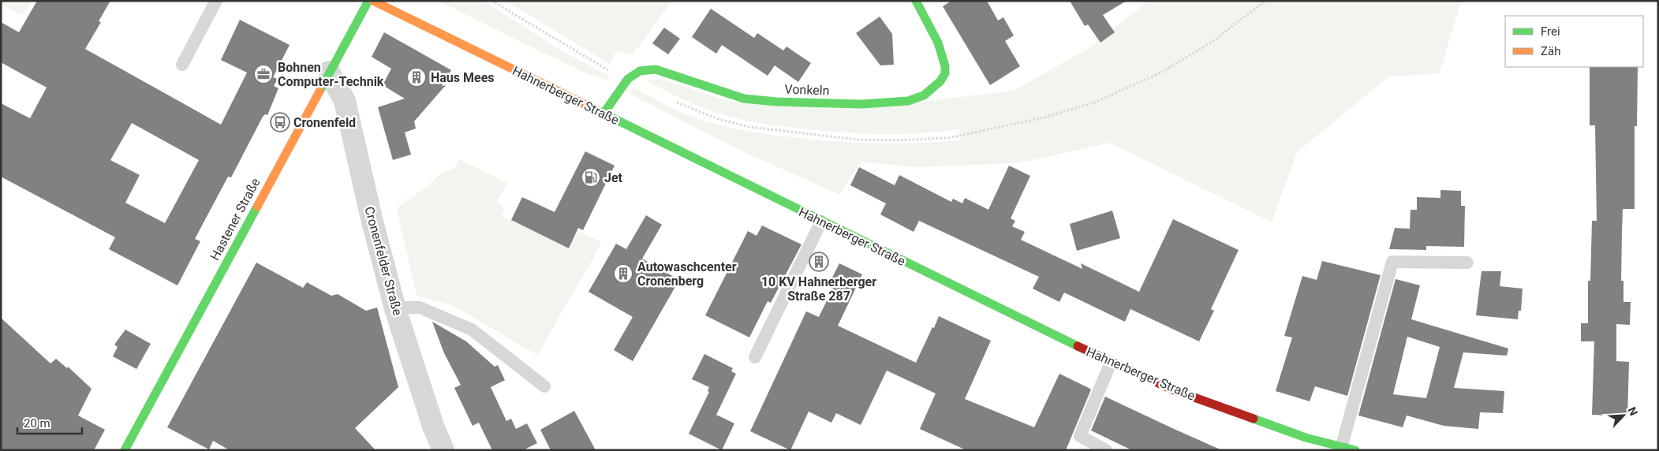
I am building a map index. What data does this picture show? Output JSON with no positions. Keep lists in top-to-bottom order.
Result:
{
  "streets": {
    "main road": ["Vonkeln", "Hahnerberger Straße", "Hastener Straße"],
    "street": ["Cronenfelder Straße"]
  },
  "crossings": [
    ["Vonkeln", "Hahnerberger Straße"],
    ["Hastener Straße", "Cronenfelder Straße"]
  ],
  "places": {
    "office": ["Bohnen Computer-Technik"],
    "building": ["Haus Mees", "10 KV Hahnerberger Straße 287", "Autowaschcenter Cronenberg"],
    "bus stop": ["Cronenfeld"],
    "fuel station": ["Jet"]
  },
  "legend": ["Frei", "Zäh"],
  "scale_bar": "20 m",
  "north": "top right"
}
